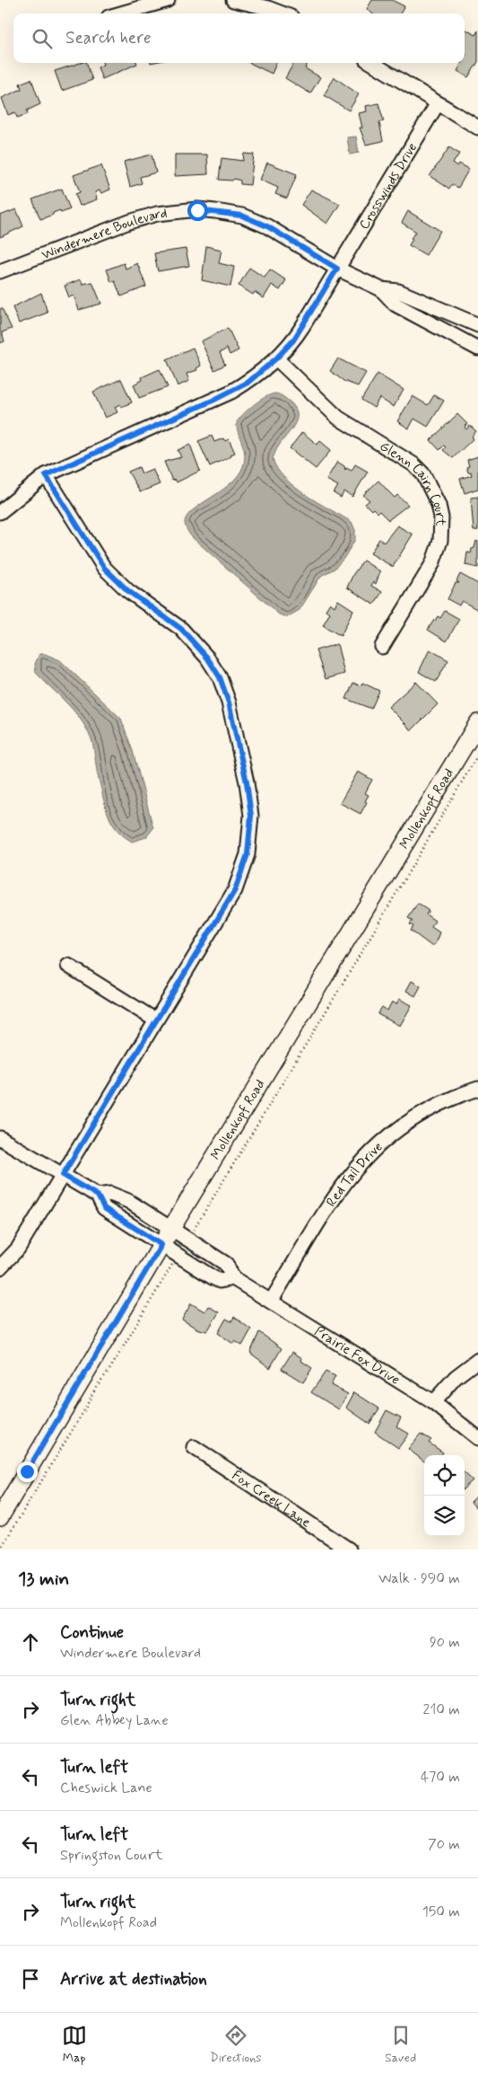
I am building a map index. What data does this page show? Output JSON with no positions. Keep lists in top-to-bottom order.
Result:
{
  "streets": {
    "street": [
      "Crosswinds Drive",
      "Windermere Boulevard",
      "Glenn Cairn Court",
      "Mollenkopf Road",
      "Red Tail Drive",
      "Prairie Fox Drive",
      "Fox Creek Lane"
    ]
  },
  "crossings": [
    ["Crosswinds Drive", "Windermere Boulevard"],
    ["Crosswinds Drive", "Glenn Cairn Court"],
    ["Mollenkopf Road", "Prairie Fox Drive"],
    ["Red Tail Drive", "Prairie Fox Drive"]
  ],
  "page": {
    "search": "Search here",
    "heading": ["13 min", "Walk · 990 m"],
    "list": [
      ["Continue", "Windermere Boulevard", "90 m"],
      ["Turn right", "Glen Abbey Lane", "210 m"],
      ["Turn left", "Cheswick Lane", "470 m"],
      ["Turn left", "Springston Court", "70 m"],
      ["Turn right", "Mollenkopf Road", "150 m"],
      "Arrive at destination"
    ],
    "nav": ["Map", "Directions", "Saved"]
  }
}
